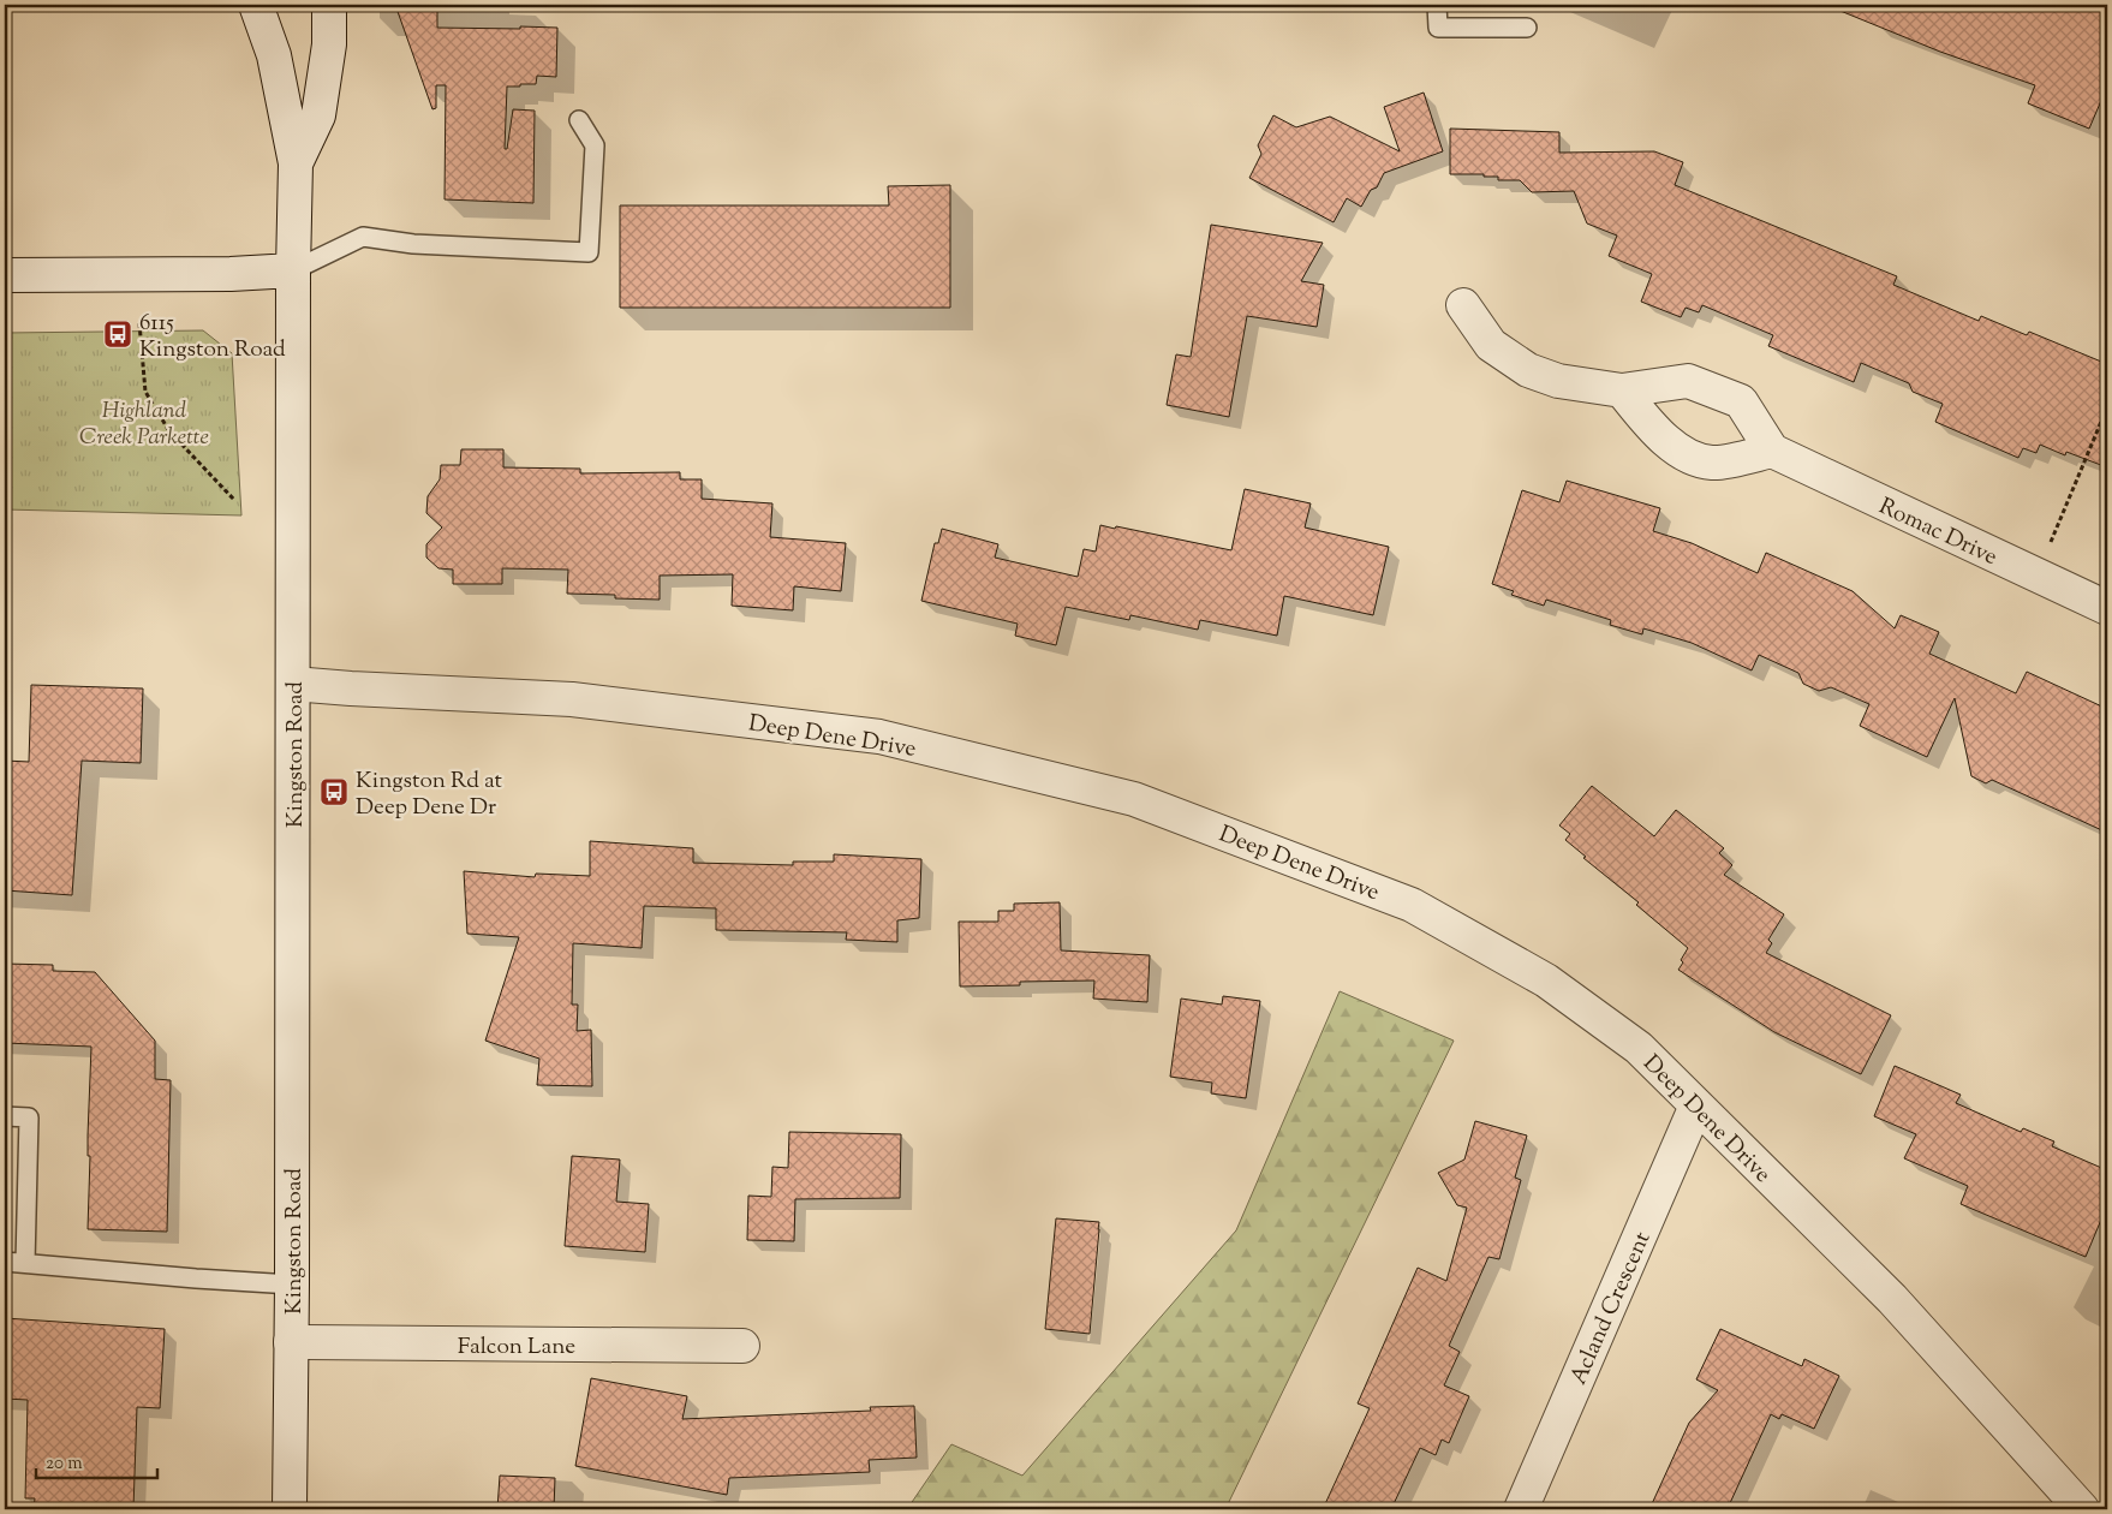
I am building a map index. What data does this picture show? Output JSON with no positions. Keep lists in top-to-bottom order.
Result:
{
  "streets": {
    "street": [
      "Romac Drive",
      "Deep Dene Drive",
      "Kingston Road",
      "Acland Crescent",
      "Falcon Lane"
    ]
  },
  "crossings": [
    ["Deep Dene Drive", "Kingston Road"],
    ["Deep Dene Drive", "Acland Crescent"],
    ["Kingston Road", "Falcon Lane"]
  ],
  "parks": ["Highland Creek Parkette"],
  "places": {
    "bus stop": ["6115 Kingston Road", "Kingston Rd at Deep Dene Dr"]
  },
  "scale_bar": "20 m"
}
